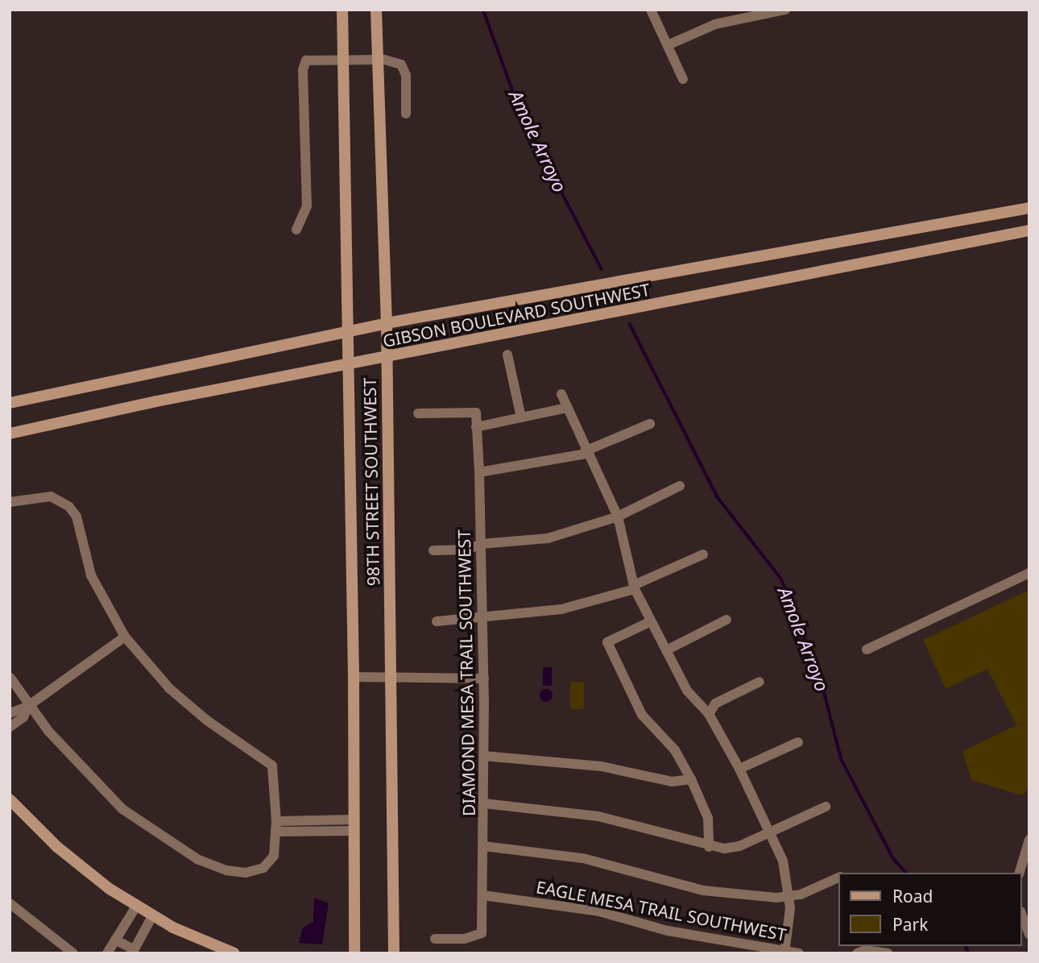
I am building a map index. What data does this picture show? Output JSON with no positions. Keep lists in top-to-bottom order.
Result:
{
  "streets": {
    "street": [
      "GIBSON BOULEVARD SOUTHWEST",
      "98TH STREET SOUTHWEST",
      "DIAMOND MESA TRAIL SOUTHWEST",
      "EAGLE MESA TRAIL SOUTHWEST"
    ]
  },
  "crossings": [
    ["GIBSON BOULEVARD SOUTHWEST", "98TH STREET SOUTHWEST"],
    ["DIAMOND MESA TRAIL SOUTHWEST", "EAGLE MESA TRAIL SOUTHWEST"]
  ],
  "water": ["Amole Arroyo"],
  "legend": ["Road", "Park"]
}
